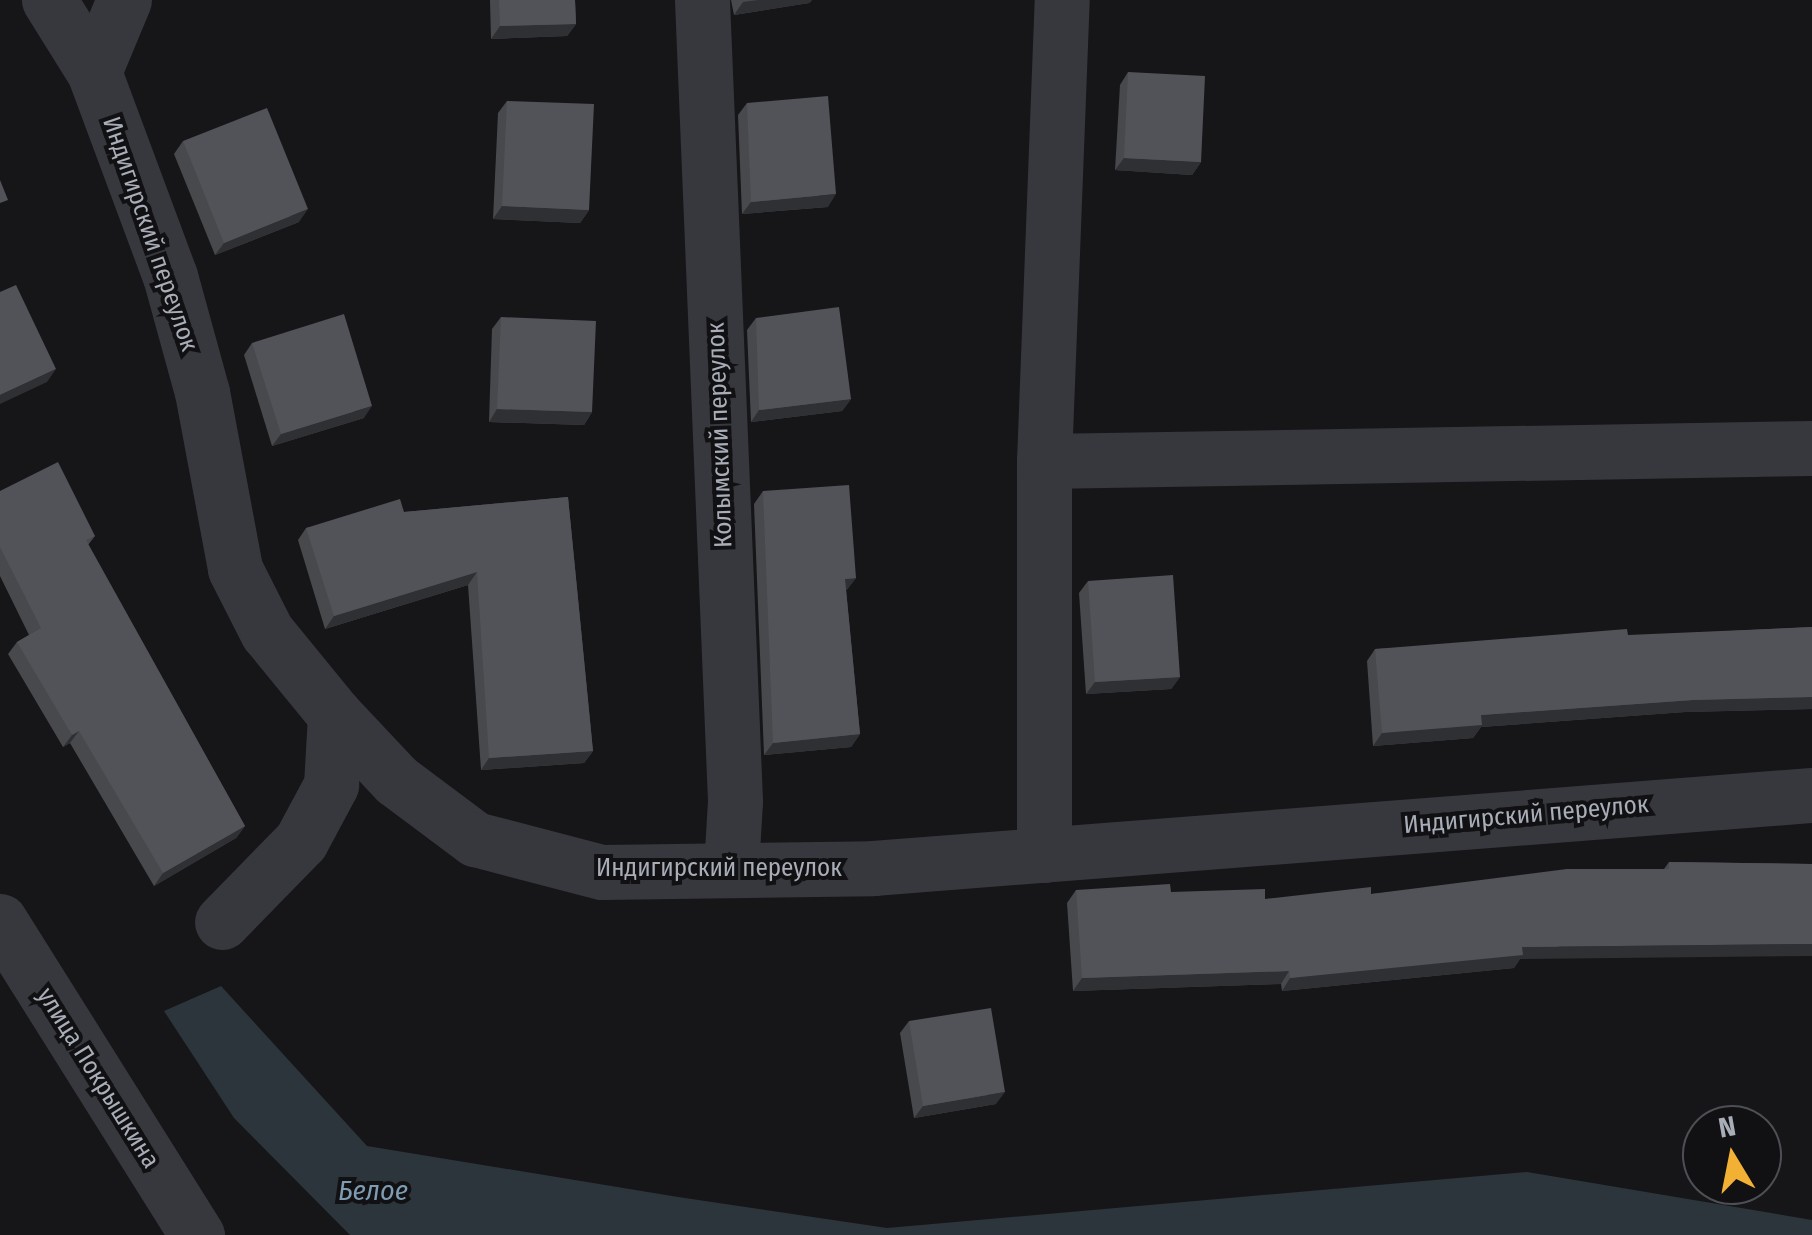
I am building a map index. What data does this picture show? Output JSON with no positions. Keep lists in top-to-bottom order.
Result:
{
  "streets": {
    "street": ["Индигирский переулок", "Колымский переулок", "улица Покрышкина"]
  },
  "crossings": [
    ["Индигирский переулок", "Колымский переулок"]
  ],
  "water": ["Белое"],
  "north": "top"
}
